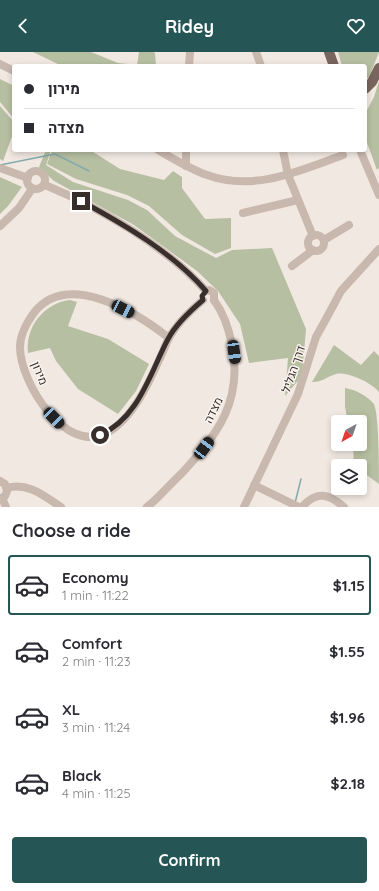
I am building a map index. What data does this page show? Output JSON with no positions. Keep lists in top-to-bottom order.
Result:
{
  "streets": {
    "street": ["דרך הגליל", "מירון", "מצדה"]
  },
  "crossings": [
    ["מירון", "מצדה"]
  ],
  "north": "bottom left",
  "page": {
    "header": "Ridey",
    "banner": ["מירון", "מצדה"],
    "heading": "Choose a ride",
    "list": [
      {
        "name": "Economy",
        "note": "1 min · 11:22",
        "value": "$1.15"
      },
      {
        "name": "Comfort",
        "note": "2 min · 11:23",
        "value": "$1.55"
      },
      {
        "name": "XL",
        "note": "3 min · 11:24",
        "value": "$1.96"
      },
      {
        "name": "Black",
        "note": "4 min · 11:25",
        "value": "$2.18"
      }
    ],
    "buttons": "Confirm"
  }
}
